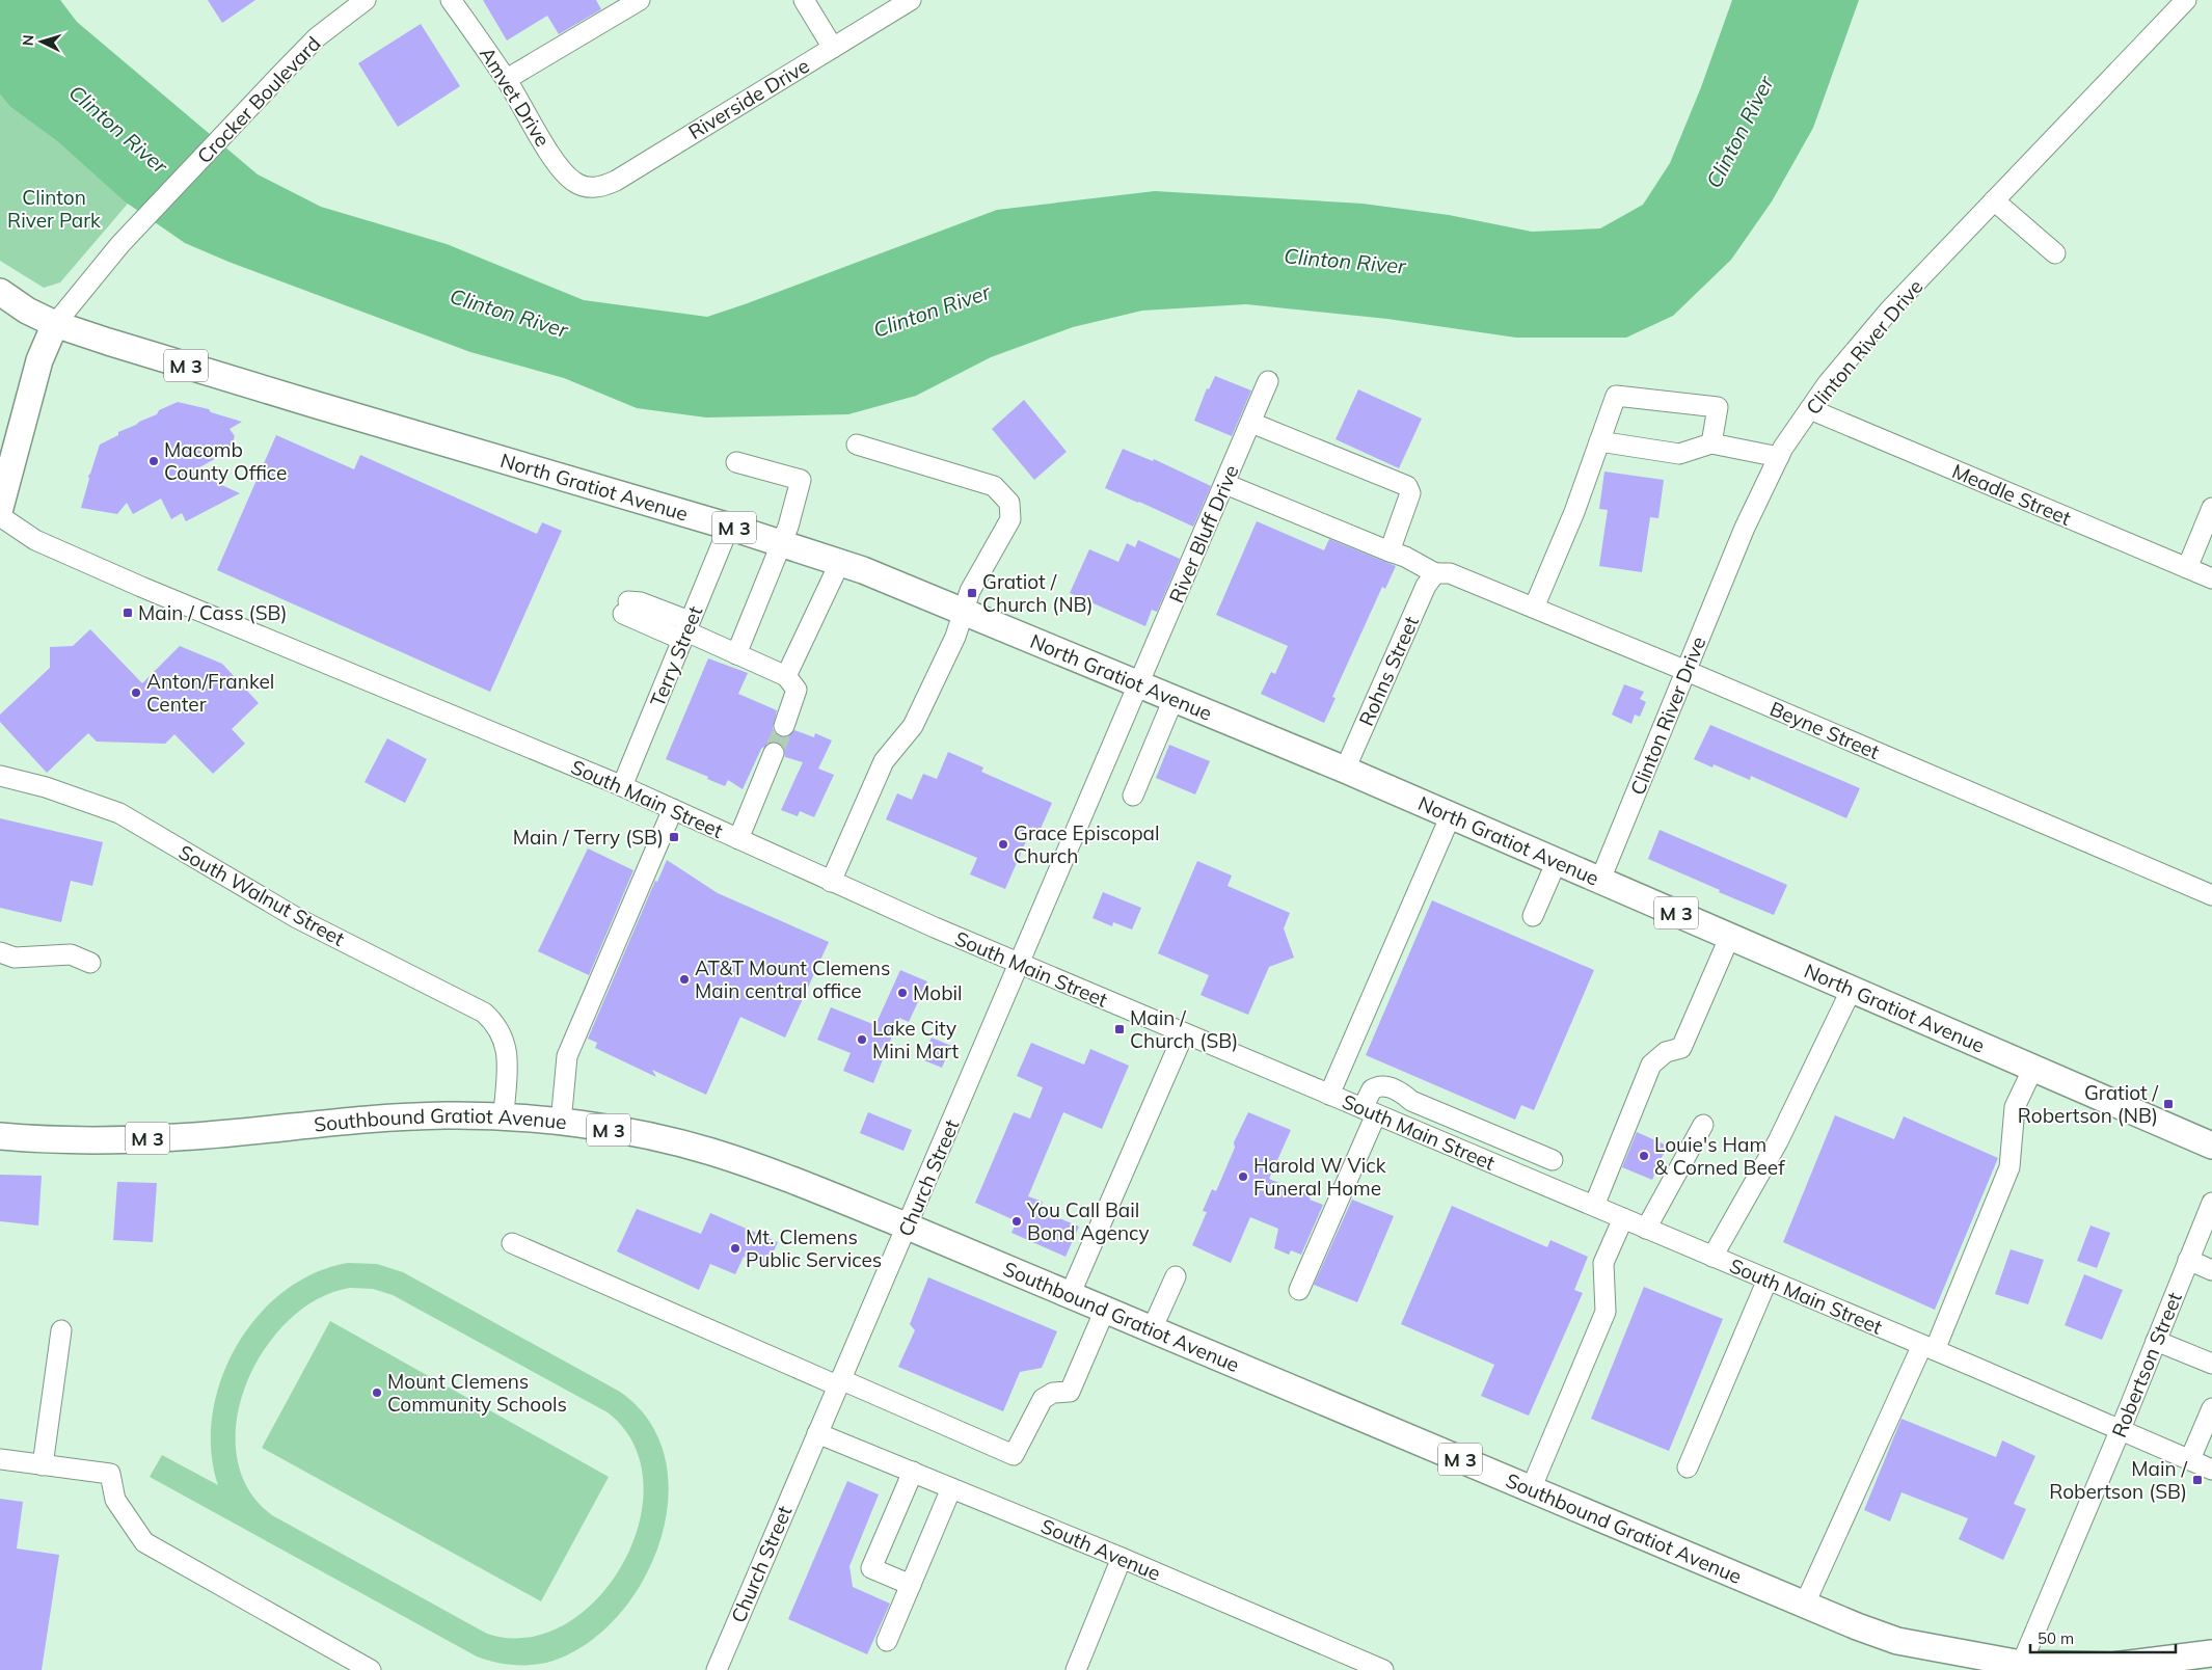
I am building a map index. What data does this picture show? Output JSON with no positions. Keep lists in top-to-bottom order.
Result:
{
  "streets": {
    "main road": ["M 3", "North Gratiot Avenue", "Southbound Gratiot Avenue"],
    "street": [
      "Amvet Drive",
      "Riverside Drive",
      "Crocker Boulevard",
      "Clinton River Drive",
      "Meadle Street",
      "River Bluff Drive",
      "Terry Street",
      "Rohns Street",
      "Beyne Street",
      "South Main Street",
      "South Walnut Street",
      "Church Street",
      "Robertson Street",
      "South Avenue"
    ]
  },
  "crossings": [
    ["Amvet Drive", "Riverside Drive"],
    ["Crocker Boulevard", "North Gratiot Avenue"],
    ["Clinton River Drive", "North Gratiot Avenue"],
    ["Clinton River Drive", "Meadle Street"],
    ["Clinton River Drive", "Beyne Street"],
    ["North Gratiot Avenue", "River Bluff Drive"],
    ["North Gratiot Avenue", "Terry Street"],
    ["North Gratiot Avenue", "Rohns Street"],
    ["North Gratiot Avenue", "Church Street"],
    ["River Bluff Drive", "Beyne Street"],
    ["River Bluff Drive", "Church Street"],
    ["Terry Street", "South Main Street"],
    ["Rohns Street", "Beyne Street"],
    ["South Main Street", "Church Street"],
    ["South Main Street", "Robertson Street"],
    ["South Walnut Street", "Southbound Gratiot Avenue"],
    ["Southbound Gratiot Avenue", "Church Street"],
    ["Southbound Gratiot Avenue", "Robertson Street"],
    ["Church Street", "South Avenue"]
  ],
  "water": ["Clinton River"],
  "parks": ["Clinton River Park"],
  "places": {
    "other": [
      "Macomb County Office",
      "Anton/Frankel Center",
      "Grace Episcopal Church",
      "AT&T Mount Clemens Main central office",
      "Mobil",
      "Lake City Mini Mart",
      "Louie's Ham & Corned Beef",
      "Harold W Vick Funeral Home",
      "You Call Bail Bond Agency",
      "Mt. Clemens Public Services",
      "Mount Clemens Community Schools"
    ],
    "transit": [
      "Gratiot / Church (NB)",
      "Main / Cass (SB)",
      "Main / Terry (SB)",
      "Main / Church (SB)",
      "Gratiot / Robertson (NB)",
      "Main / Robertson (SB)"
    ]
  },
  "scale_bar": "50 m",
  "north": "left"
}
